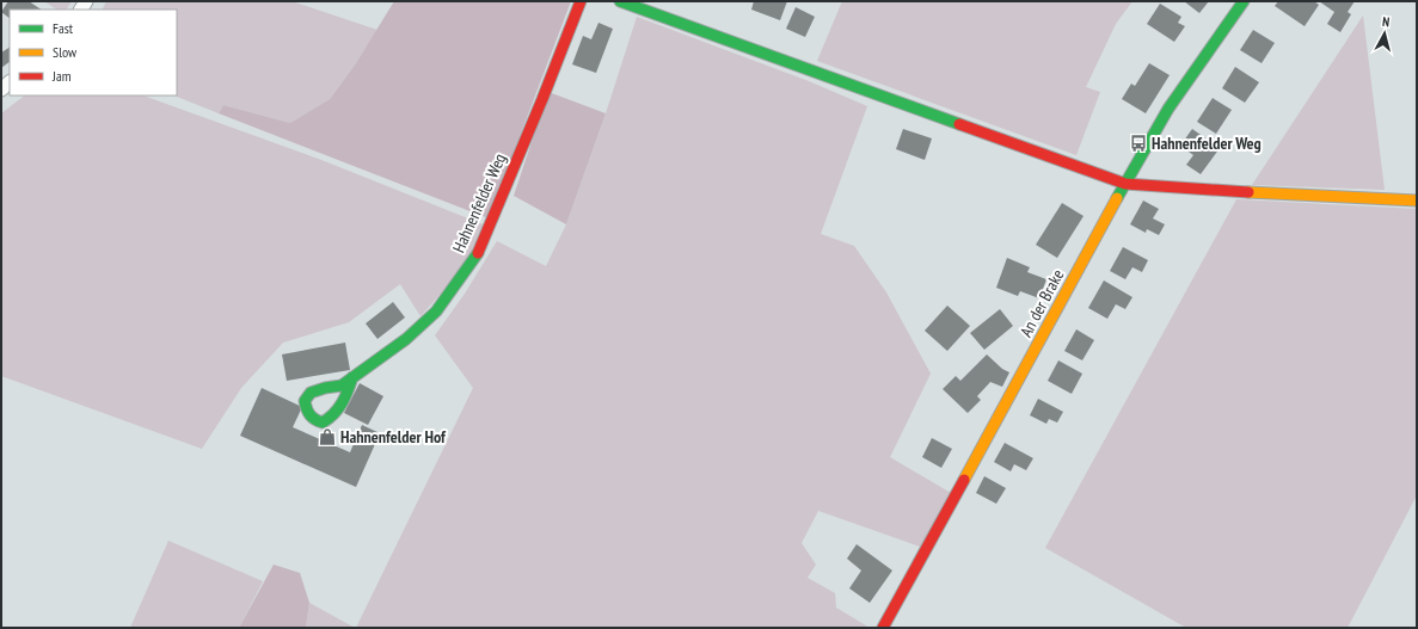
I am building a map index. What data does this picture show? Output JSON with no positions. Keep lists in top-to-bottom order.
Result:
{
  "streets": {
    "street": ["Hahnenfelder Weg", "An der Brake"]
  },
  "places": {
    "bus stop": ["Hahnenfelder Weg"],
    "shop": ["Hahnenfelder Hof"]
  },
  "legend": ["Fast", "Slow", "Jam"],
  "north": "top"
}
